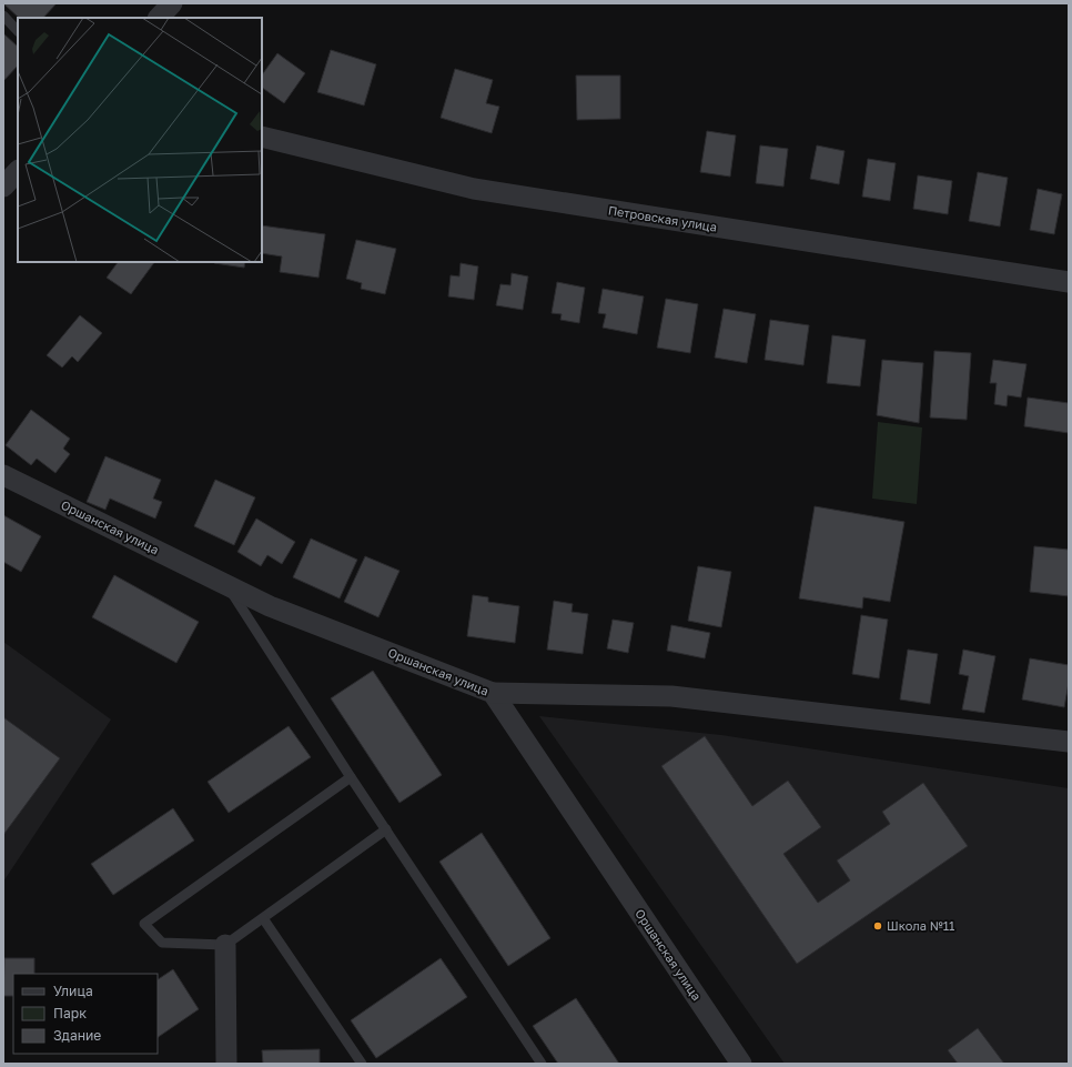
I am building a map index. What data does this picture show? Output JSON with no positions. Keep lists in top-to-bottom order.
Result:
{
  "streets": {
    "street": ["Петровская улица", "Оршанская улица"]
  },
  "places": ["Школа №11"],
  "legend": ["Улица", "Парк", "Здание"]
}
